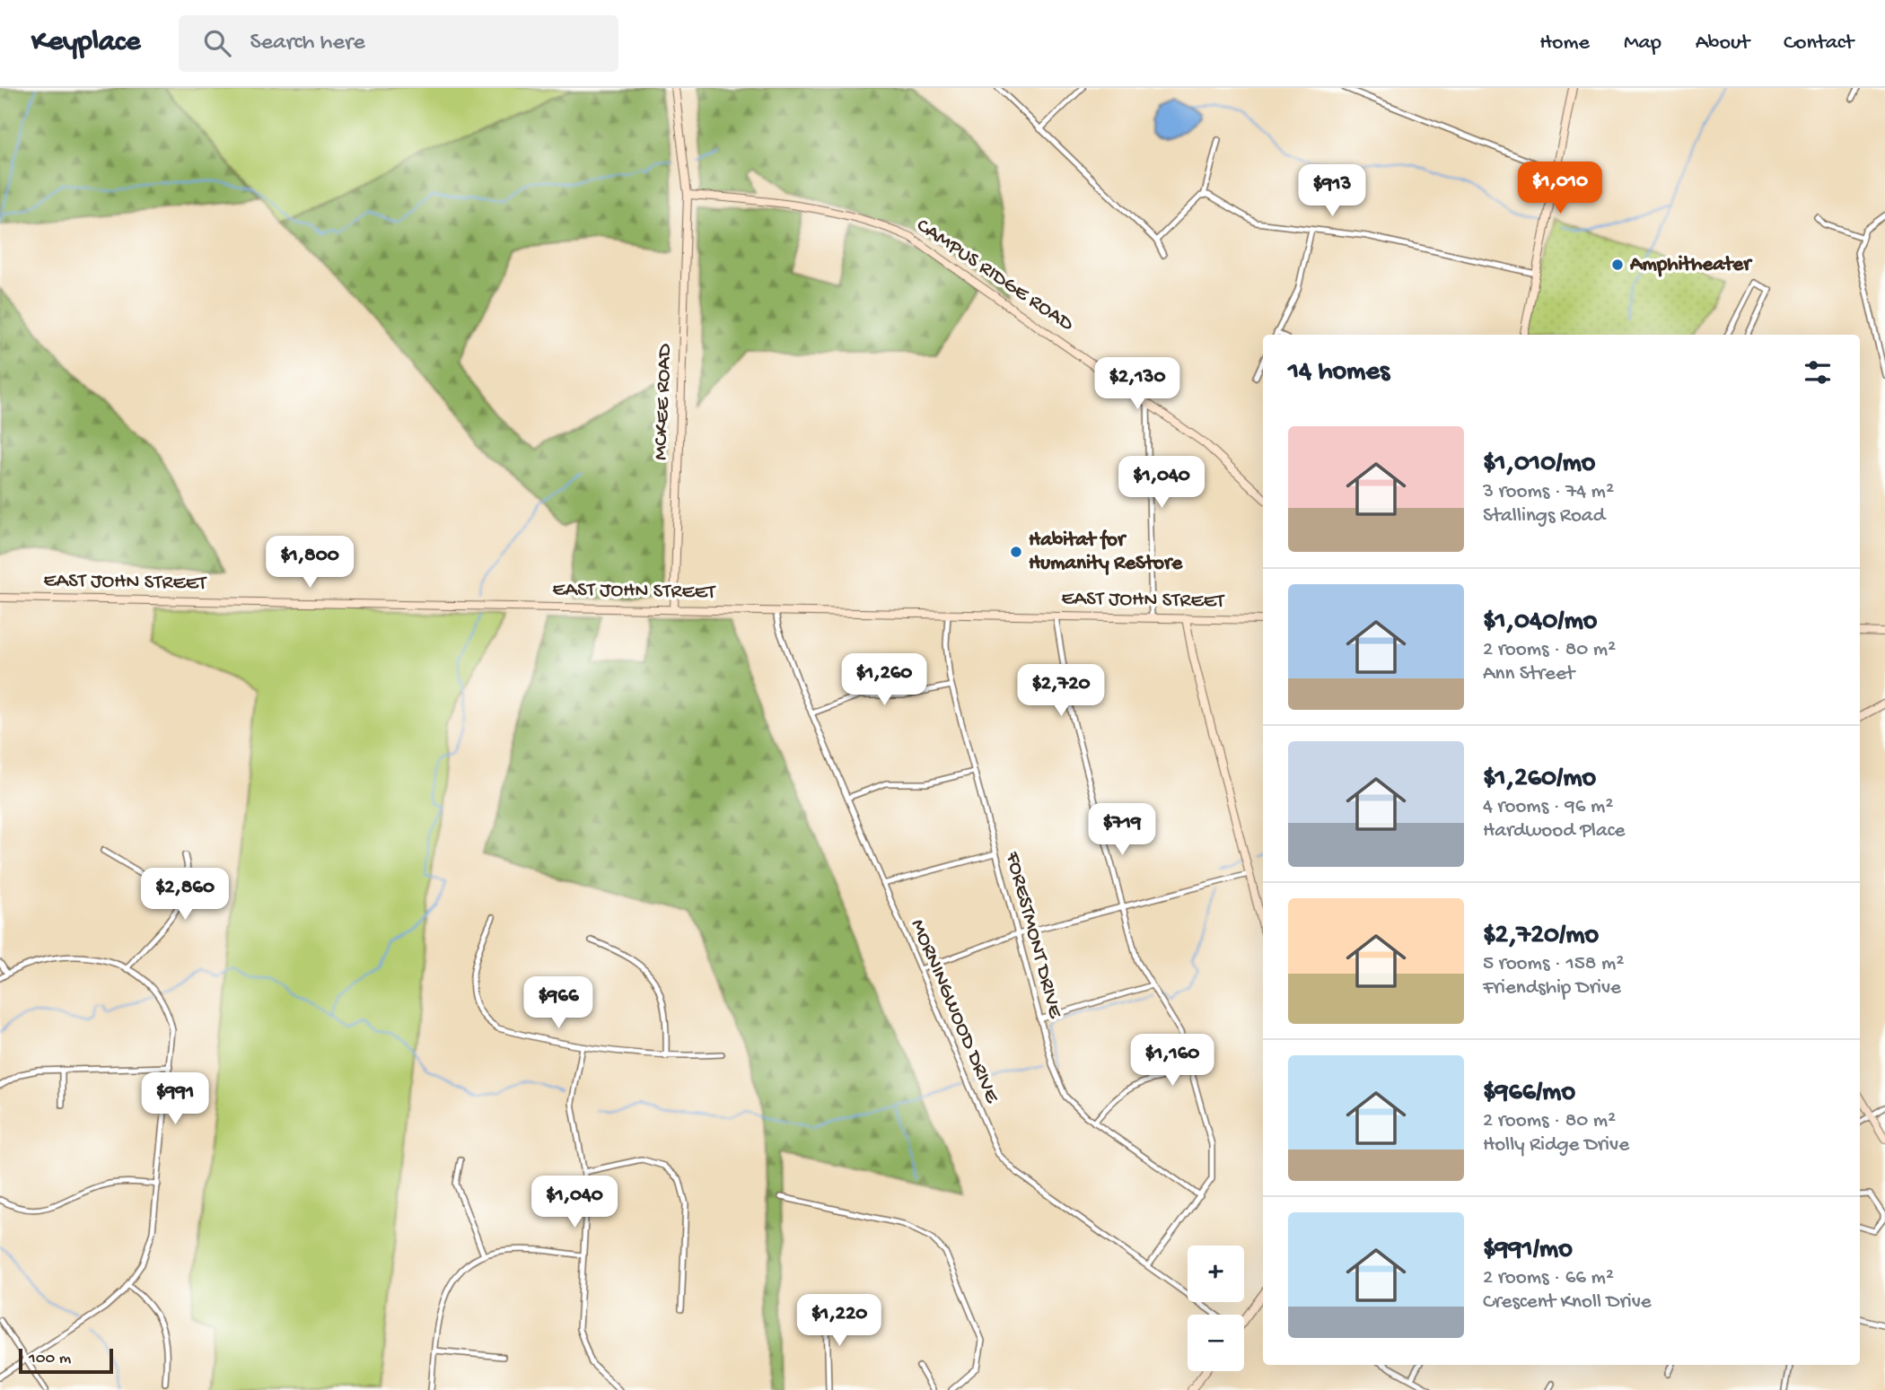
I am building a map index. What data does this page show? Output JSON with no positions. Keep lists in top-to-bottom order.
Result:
{
  "streets": {
    "street": [
      "CAMPUS RIDGE ROAD",
      "MCKEE ROAD",
      "EAST JOHN STREET",
      "FORESTMONT DRIVE",
      "MORNINGWOOD DRIVE"
    ]
  },
  "crossings": [
    ["CAMPUS RIDGE ROAD", "MCKEE ROAD"],
    ["MCKEE ROAD", "EAST JOHN STREET"],
    ["EAST JOHN STREET", "FORESTMONT DRIVE"],
    ["EAST JOHN STREET", "MORNINGWOOD DRIVE"]
  ],
  "places": ["Amphitheater", "Habitat for Humanity ReStore"],
  "scale_bar": "100 m",
  "page": {
    "header": "Keyplace",
    "search": "Search here",
    "nav": [
      "Home",
      "Map",
      "About",
      "Contact"
    ],
    "price": [
      "$1,010",
      "$913",
      "$2,130",
      "$1,040",
      "$1,800",
      "$1,260",
      "$2,720",
      "$719",
      "$2,860",
      "$966",
      "$1,160",
      "$991",
      "$1,040",
      "$1,220"
    ],
    "heading": "14 homes",
    "list": [
      {
        "name": "$1,010/mo",
        "note": "3 rooms · 74 m² · Stallings Road"
      },
      {
        "name": "$1,040/mo",
        "note": "2 rooms · 80 m² · Ann Street"
      },
      {
        "name": "$1,260/mo",
        "note": "4 rooms · 96 m² · Hardwood Place"
      },
      {
        "name": "$2,720/mo",
        "note": "5 rooms · 158 m² · Friendship Drive"
      },
      {
        "name": "$966/mo",
        "note": "2 rooms · 80 m² · Holly Ridge Drive"
      },
      {
        "name": "$991/mo",
        "note": "2 rooms · 66 m² · Crescent Knoll Drive"
      }
    ],
    "map_buttons": ["+", "−"],
    "scale": "100 m"
  }
}
